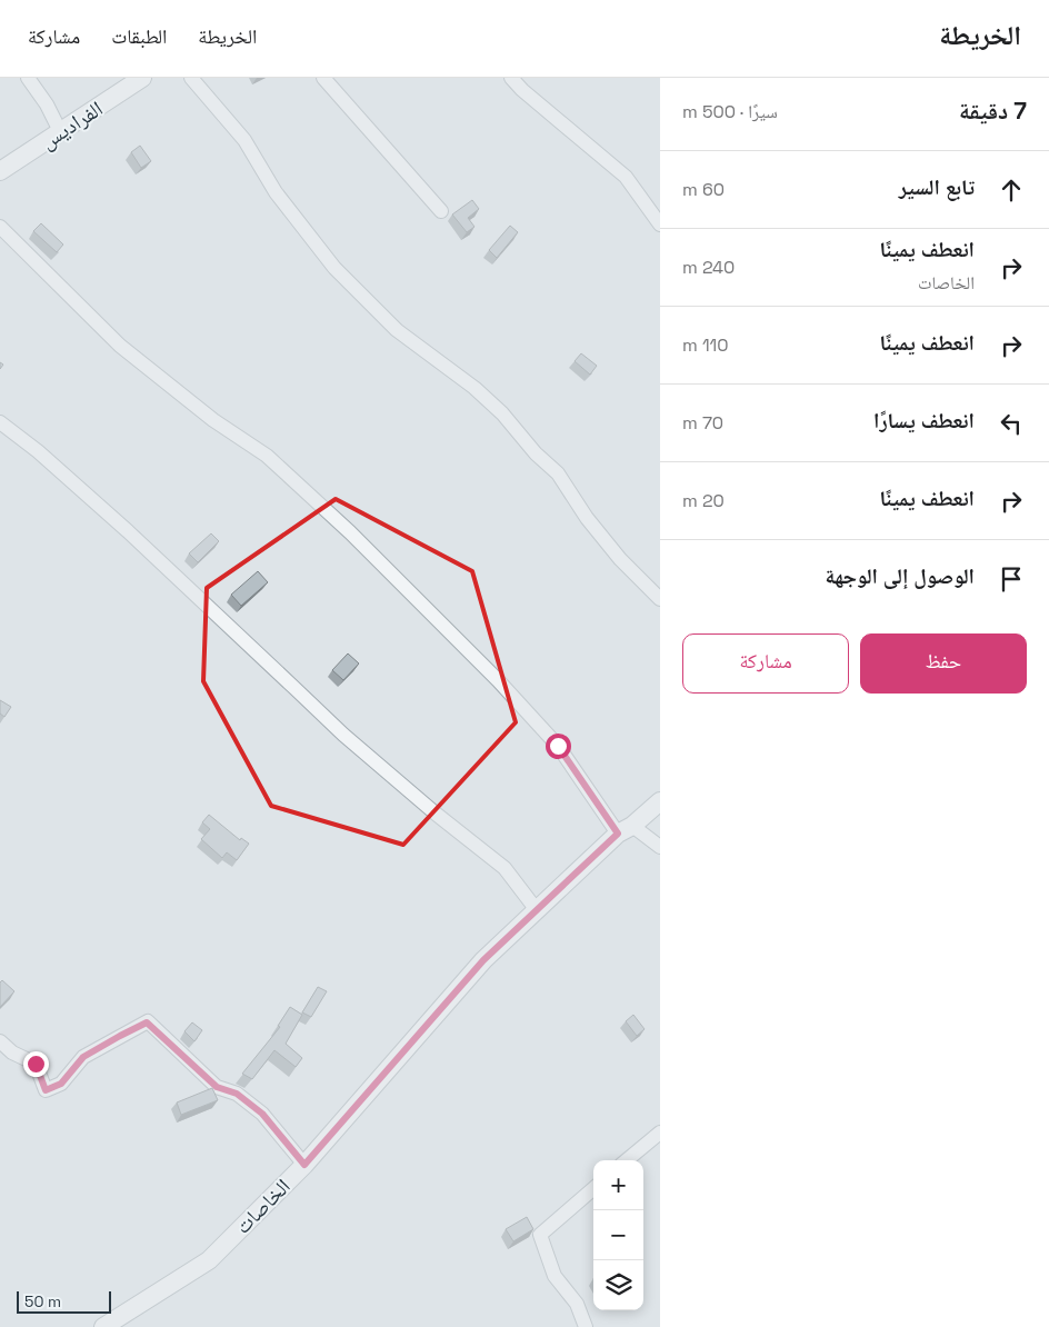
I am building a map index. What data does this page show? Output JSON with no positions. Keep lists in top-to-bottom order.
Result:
{
  "streets": {
    "street": ["الفراديس", "الخاصات"]
  },
  "scale_bar": "50 m",
  "page": {
    "header": "الخريطة",
    "nav": ["الخريطة", "الطبقات", "مشاركة"],
    "heading": ["7 دقيقة", "سيرًا · 500 m"],
    "list": [
      ["تابع السير", "60 m"],
      ["انعطف يمينًا", "الخاصات", "240 m"],
      ["انعطف يمينًا", "110 m"],
      ["انعطف يسارًا", "70 m"],
      ["انعطف يمينًا", "20 m"],
      "الوصول إلى الوجهة"
    ],
    "buttons": ["حفظ", "مشاركة"],
    "map_buttons": ["+", "−"],
    "scale": "50 m"
  }
}
